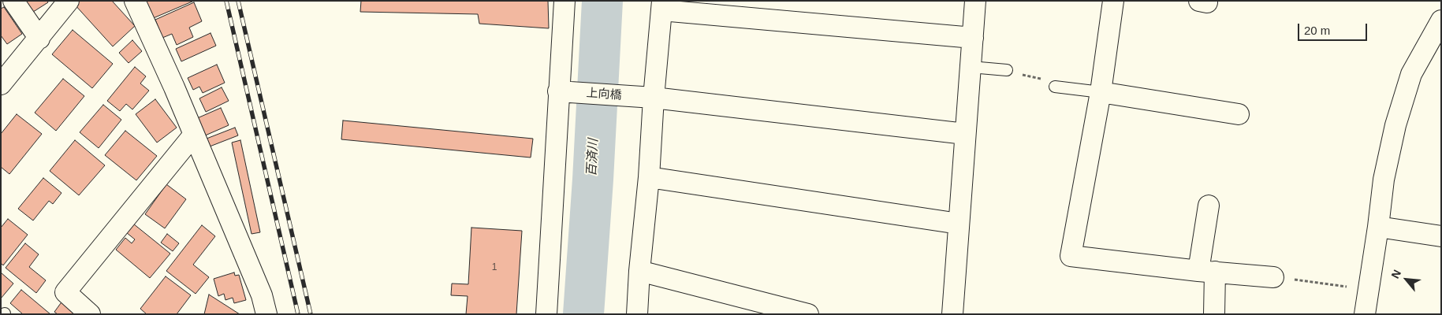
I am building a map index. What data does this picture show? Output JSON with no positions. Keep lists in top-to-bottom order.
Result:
{
  "streets": {
    "street": ["上向橋"]
  },
  "water": ["百済川"],
  "house_numbers": ["1"],
  "scale_bar": "20 m",
  "north": "top left"
}
